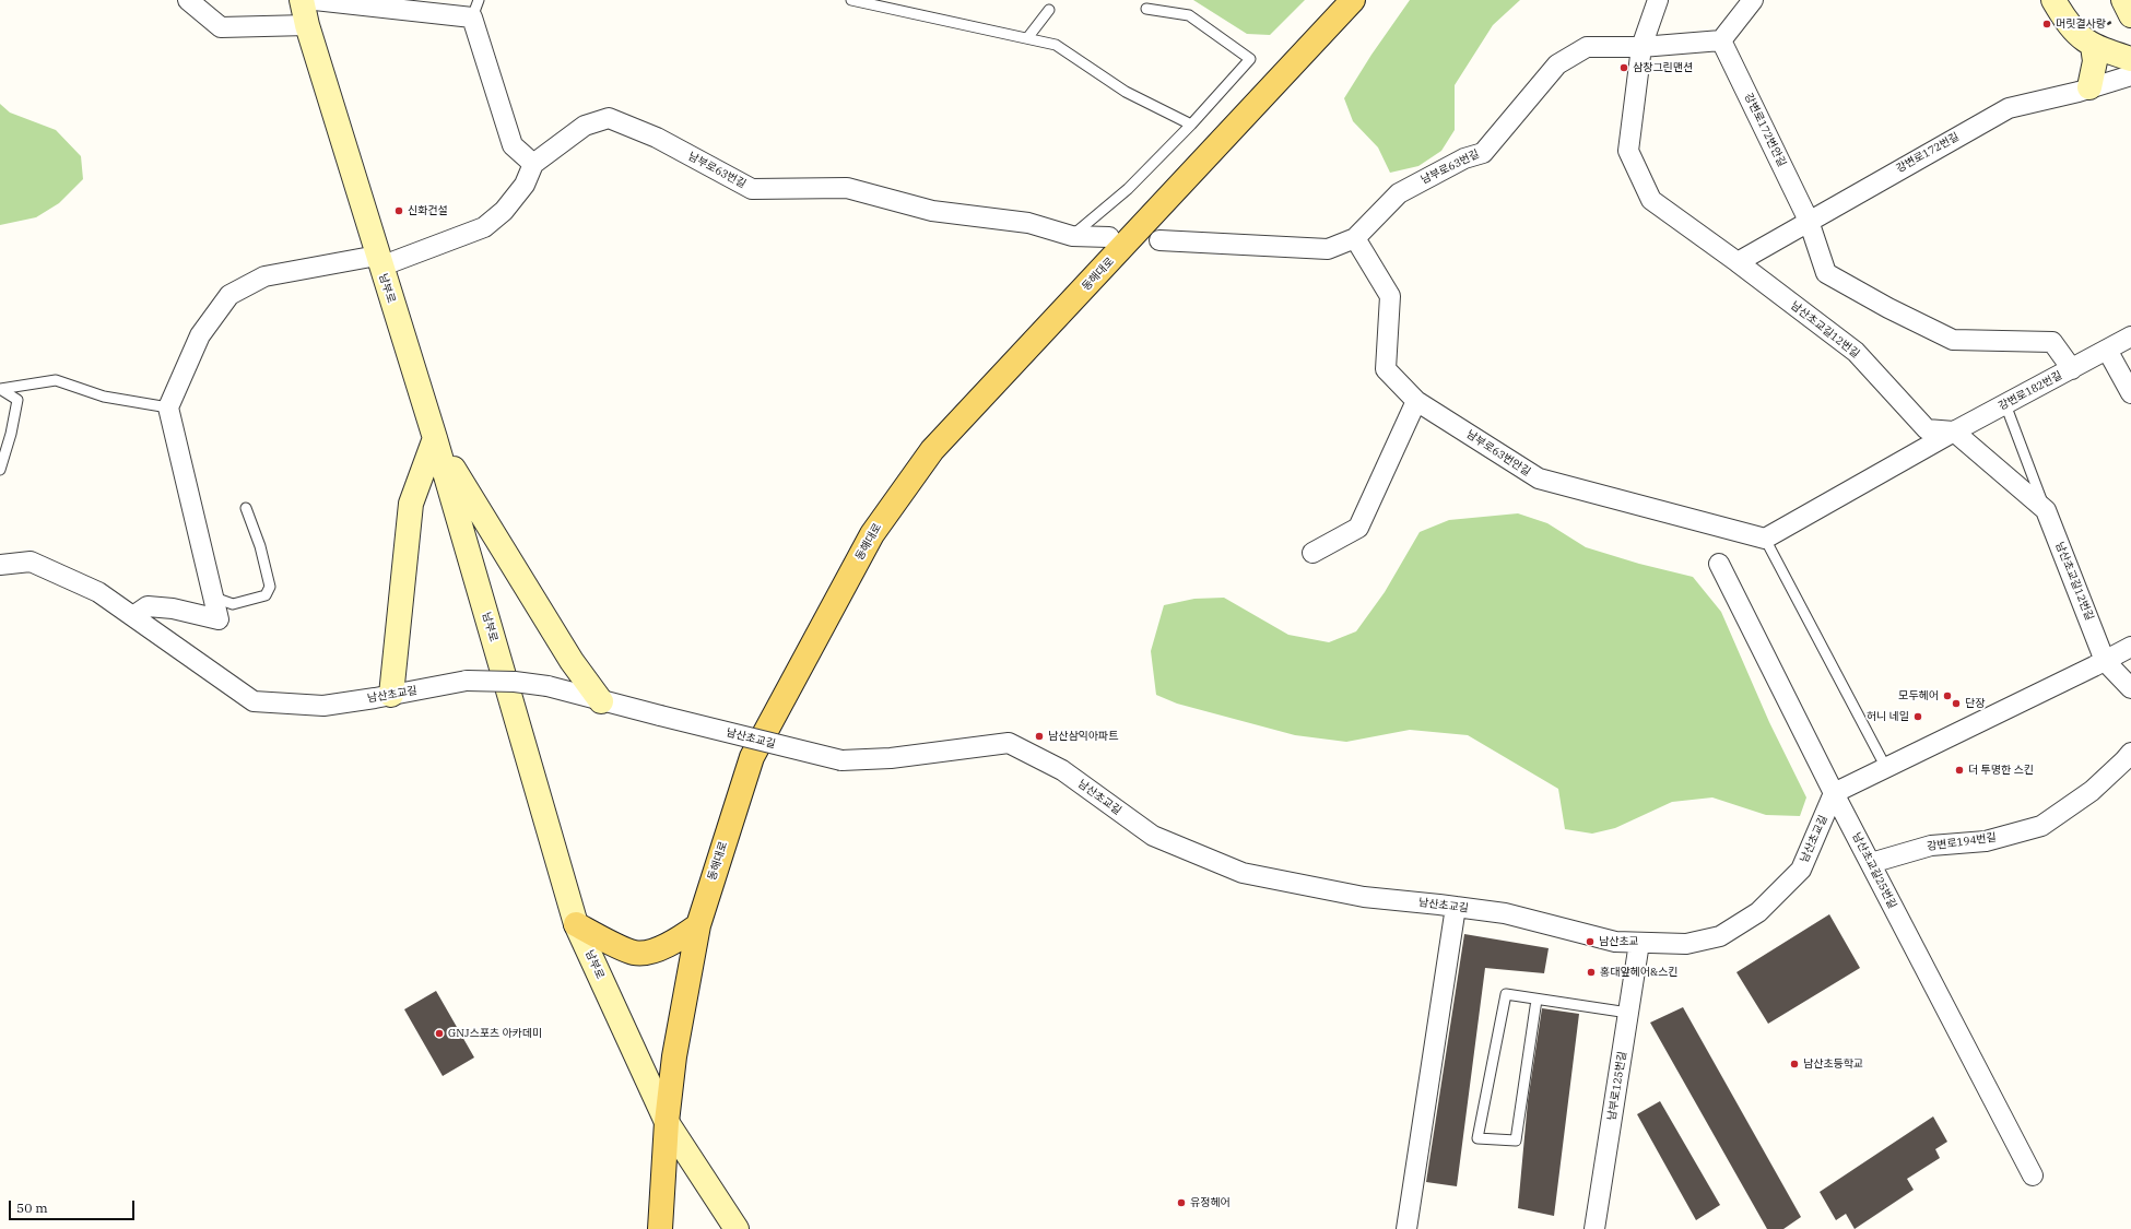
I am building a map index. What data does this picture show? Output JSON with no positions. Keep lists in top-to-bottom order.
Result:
{
  "streets": {
    "main road": ["동해대로"],
    "street": [
      "강변로172번안길",
      "강변로172번길",
      "남부로63번길",
      "남부로",
      "남산초교길12번길",
      "강변로182번길",
      "남부로63번안길",
      "남산초교길",
      "강변로194번길",
      "남산초교길25번길",
      "남부로125번길"
    ]
  },
  "crossings": [
    ["강변로172번안길", "강변로172번길"],
    ["강변로172번안길", "남부로63번길"],
    ["강변로172번안길", "강변로182번길"],
    ["강변로172번길", "남산초교길12번길"],
    ["남부로63번길", "남부로"],
    ["남부로63번길", "남산초교길12번길"],
    ["남부로63번길", "남부로63번안길"],
    ["동해대로", "남부로"],
    ["남산초교길12번길", "강변로182번길"],
    ["강변로182번길", "남부로63번안길"],
    ["남산초교길", "남산초교길25번길"],
    ["남산초교길", "남부로125번길"],
    ["강변로194번길", "남산초교길25번길"]
  ],
  "places": [
    "머릿결사랑",
    "삼창그린맨션",
    "신화건설",
    "모두헤어",
    "단장",
    "허니 네일",
    "남산삼익아파트",
    "더 투명한 스킨",
    "남산초교",
    "홍대앞헤어&스킨",
    "GNJ스포츠 아카데미",
    "남산초등학교",
    "유정헤어"
  ],
  "scale_bar": "50 m"
}
